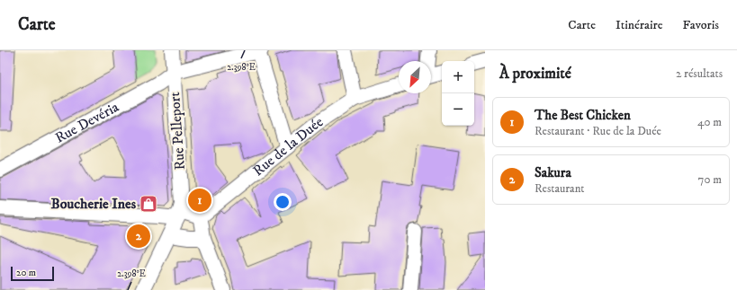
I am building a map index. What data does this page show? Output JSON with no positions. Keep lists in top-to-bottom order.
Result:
{
  "streets": {
    "street": ["Rue Devéria", "Rue Pelleport", "Rue de la Duée"]
  },
  "crossings": [
    ["Rue Devéria", "Rue Pelleport"]
  ],
  "places": {
    "shop": ["Boucherie Ines"]
  },
  "scale_bar": "20 m",
  "north": "bottom left",
  "page": {
    "header": "Carte",
    "nav": ["Carte", "Itinéraire", "Favoris"],
    "heading": ["À proximité", "2 résultats"],
    "map_buttons": ["+", "−"],
    "list": [
      {
        "mark": "1",
        "name": "The Best Chicken",
        "note": "Restaurant · Rue de la Duée",
        "value": "40 m"
      },
      {
        "mark": "2",
        "name": "Sakura",
        "note": "Restaurant",
        "value": "70 m"
      }
    ],
    "pins": ["1", "2"],
    "scale": "20 m"
  },
  "coordinates": ["2.398°E"]
}
